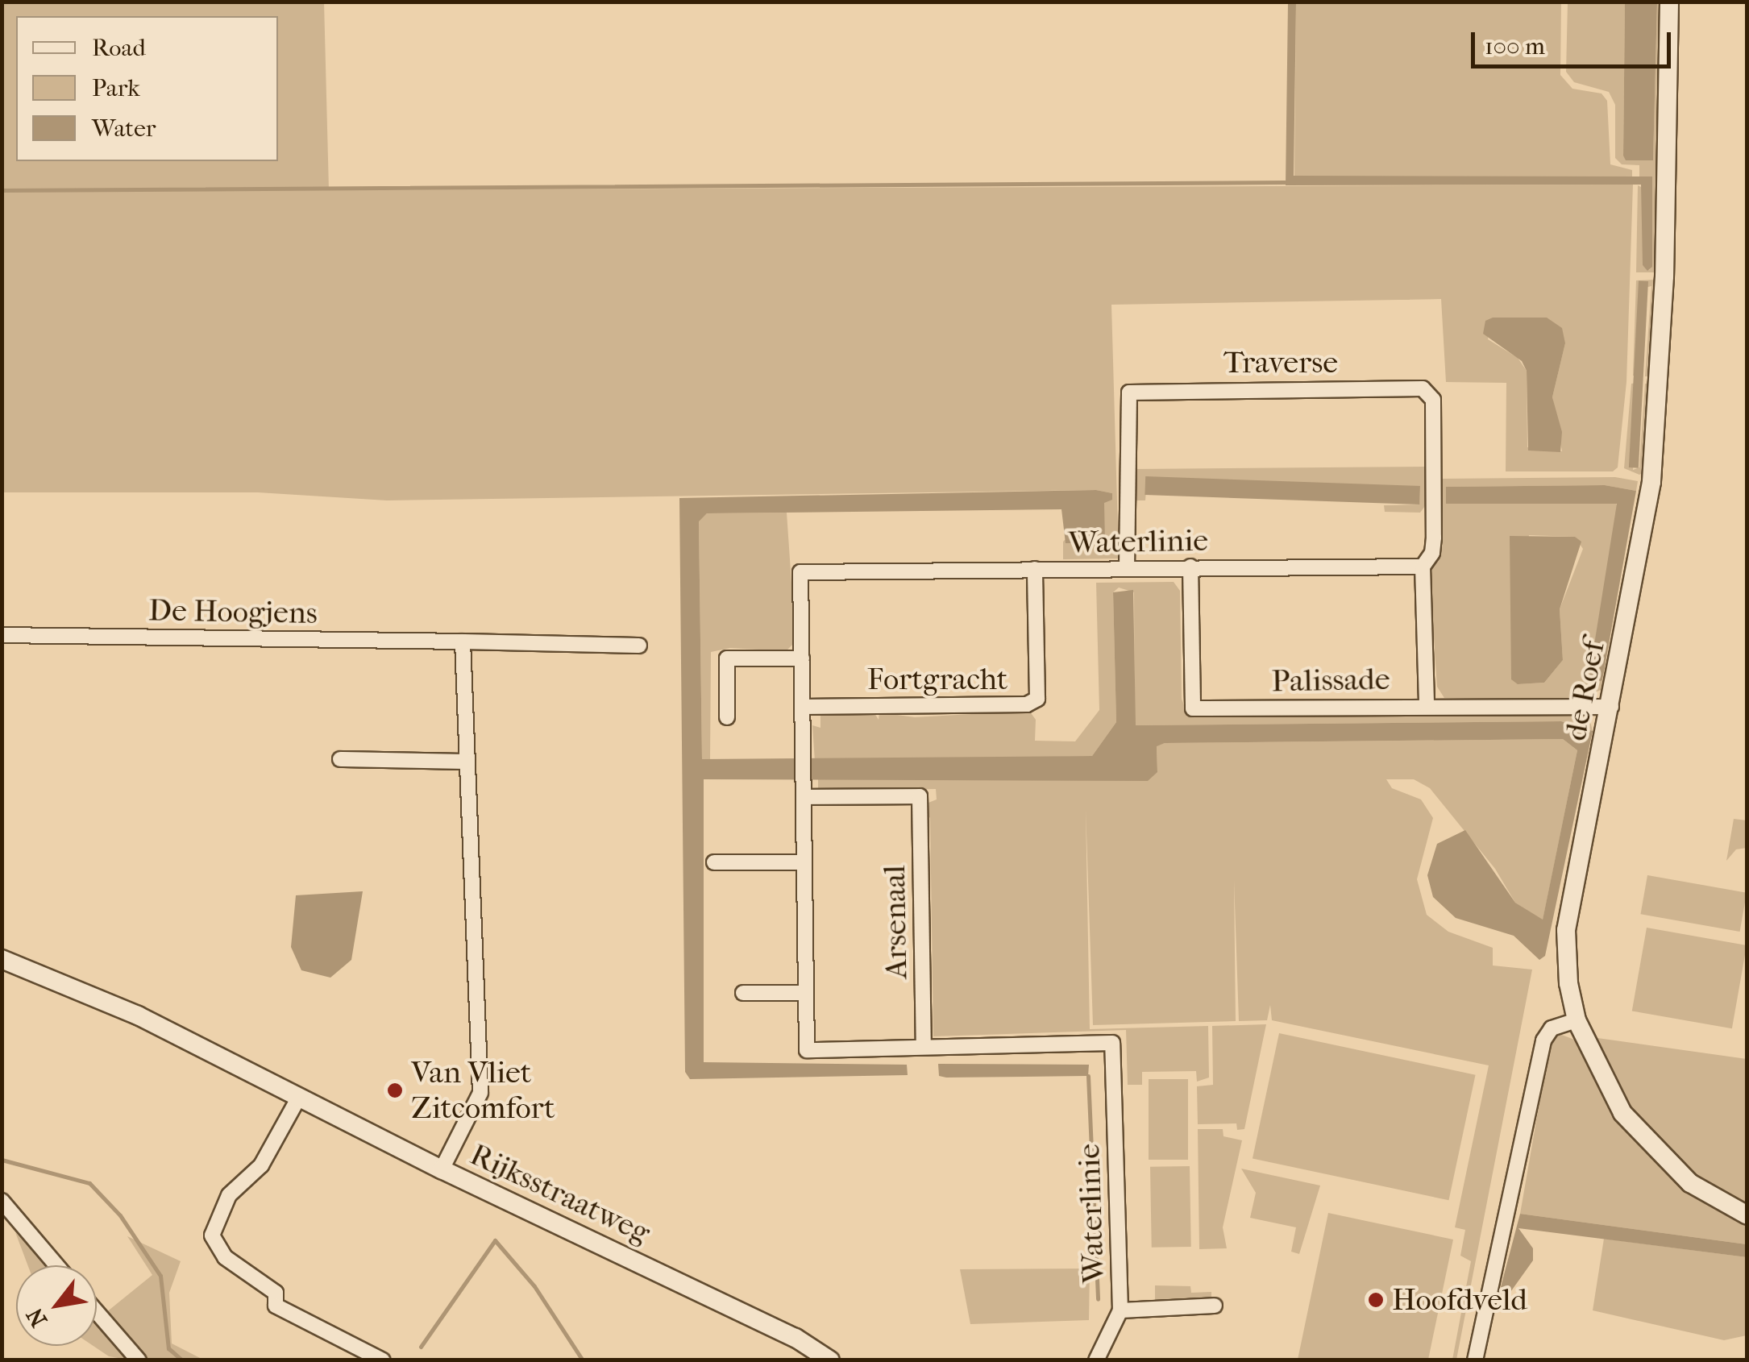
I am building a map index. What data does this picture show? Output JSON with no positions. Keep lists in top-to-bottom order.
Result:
{
  "streets": {
    "street": [
      "Traverse",
      "Waterlinie",
      "De Hoogjens",
      "Fortgracht",
      "Palissade",
      "de Roef",
      "Arsenaal",
      "Rijksstraatweg"
    ]
  },
  "crossings": [
    ["Traverse", "Waterlinie"],
    ["Waterlinie", "Fortgracht"],
    ["Waterlinie", "Palissade"],
    ["Waterlinie", "Arsenaal"],
    ["Palissade", "de Roef"]
  ],
  "places": ["Van Vliet Zitcomfort", "Hoofdveld"],
  "legend": ["Road", "Park", "Water"],
  "scale_bar": "100 m",
  "north": "bottom left"
}
